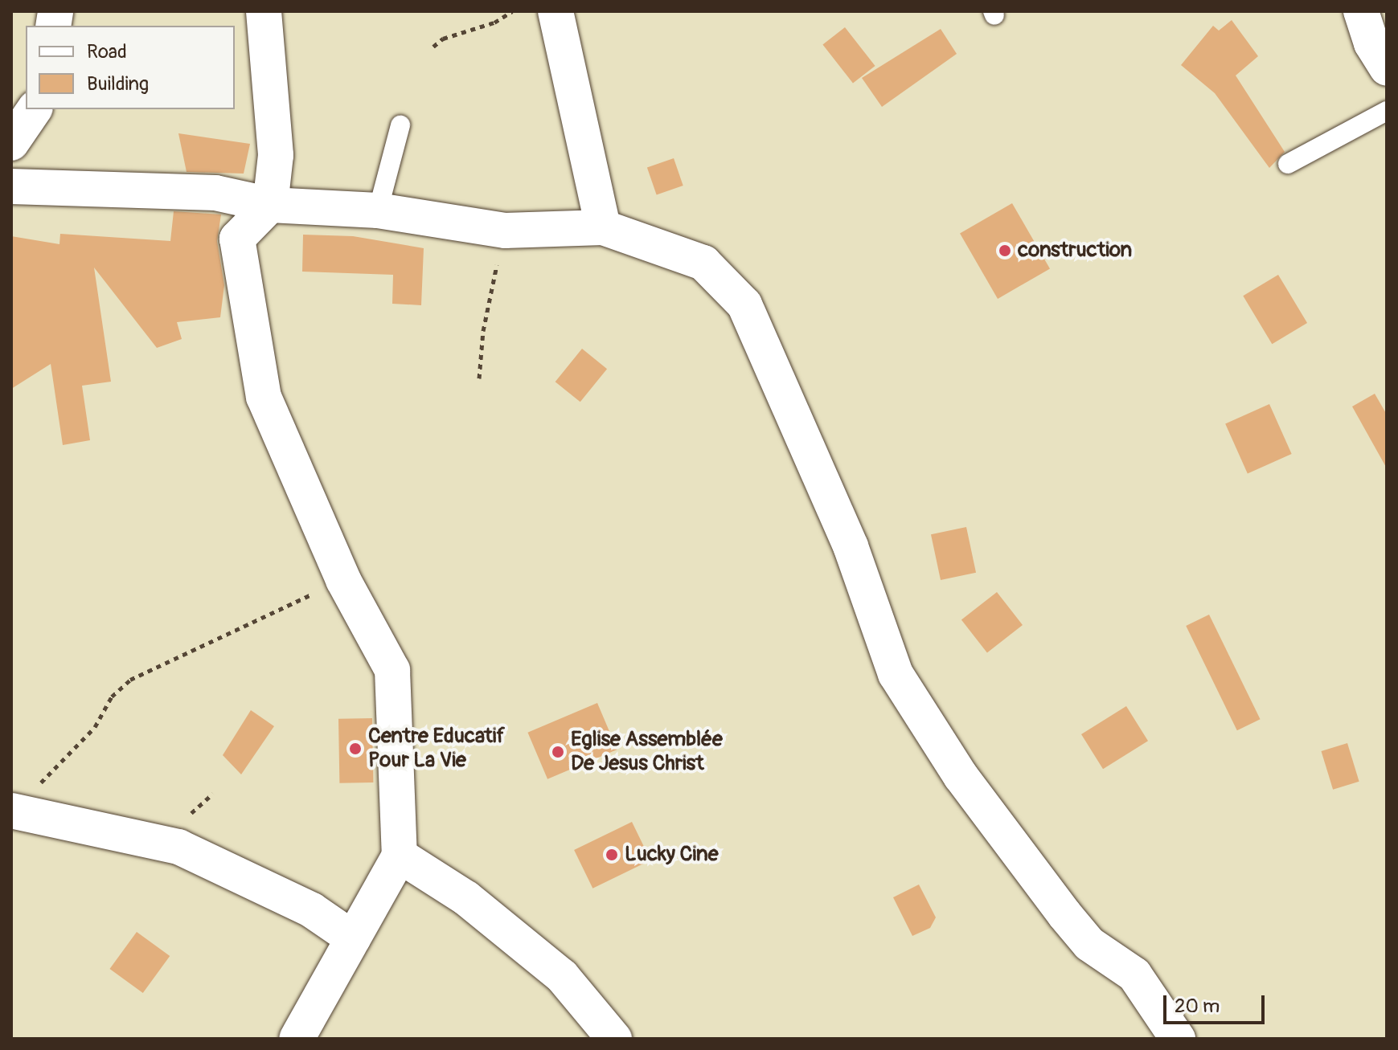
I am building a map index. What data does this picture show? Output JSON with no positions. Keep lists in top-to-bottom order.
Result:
{
  "places": [
    "construction",
    "Centre Educatif Pour La Vie",
    "Eglise Assemblée De Jesus Christ",
    "Lucky Cine"
  ],
  "legend": ["Road", "Building"],
  "scale_bar": "20 m"
}
